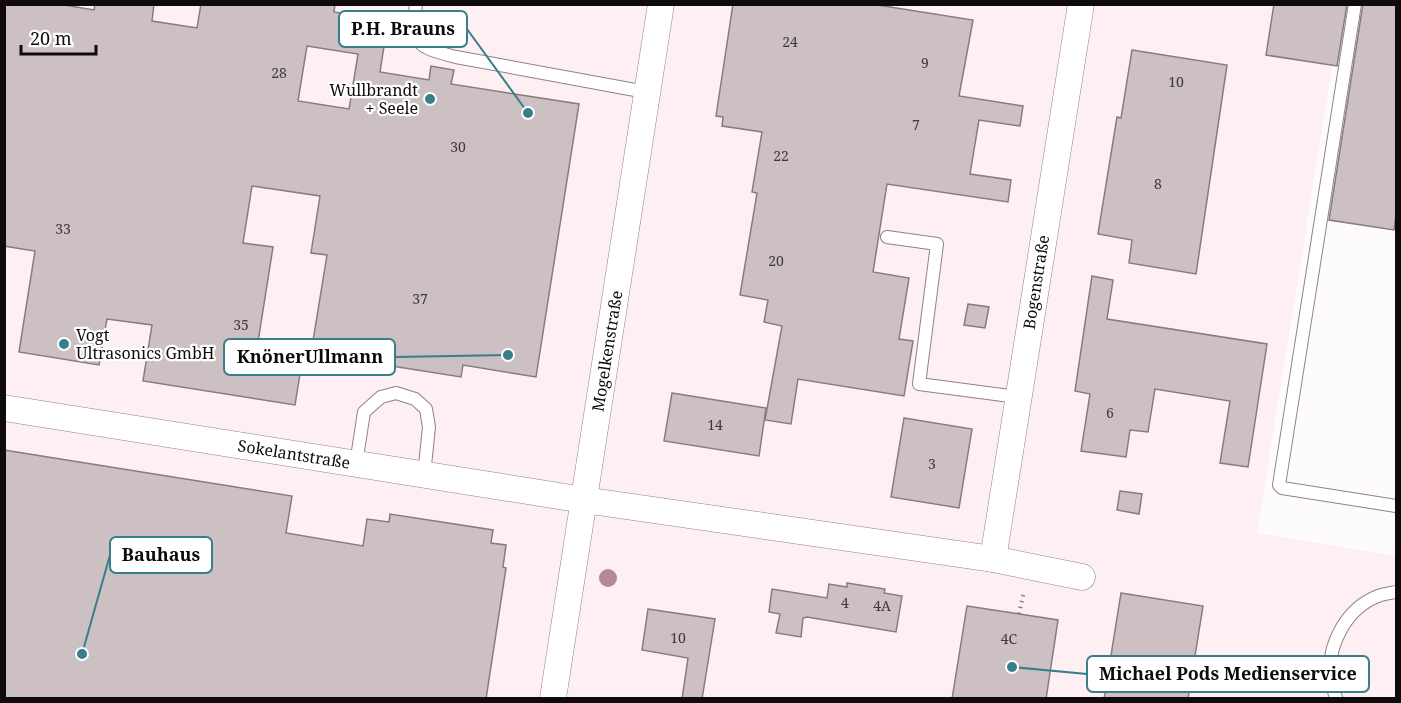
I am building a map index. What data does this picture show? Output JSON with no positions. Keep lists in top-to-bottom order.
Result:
{
  "streets": {
    "street": ["Bogenstraße", "Mogelkenstraße", "Sokelantstraße"]
  },
  "crossings": [
    ["Mogelkenstraße", "Sokelantstraße"]
  ],
  "places": [
    "Wullbrandt + Seele",
    "P.H. Brauns",
    "Vogt Ultrasonics GmbH",
    "KnönerUllmann",
    "Bauhaus",
    "Michael Pods Medienservice"
  ],
  "house_numbers": [
    "24",
    "9",
    "28",
    "10",
    "7",
    "30",
    "22",
    "8",
    "33",
    "20",
    "37",
    "35",
    "6",
    "14",
    "3",
    "4",
    "4A",
    "10",
    "4C"
  ],
  "scale_bar": "20 m"
}
